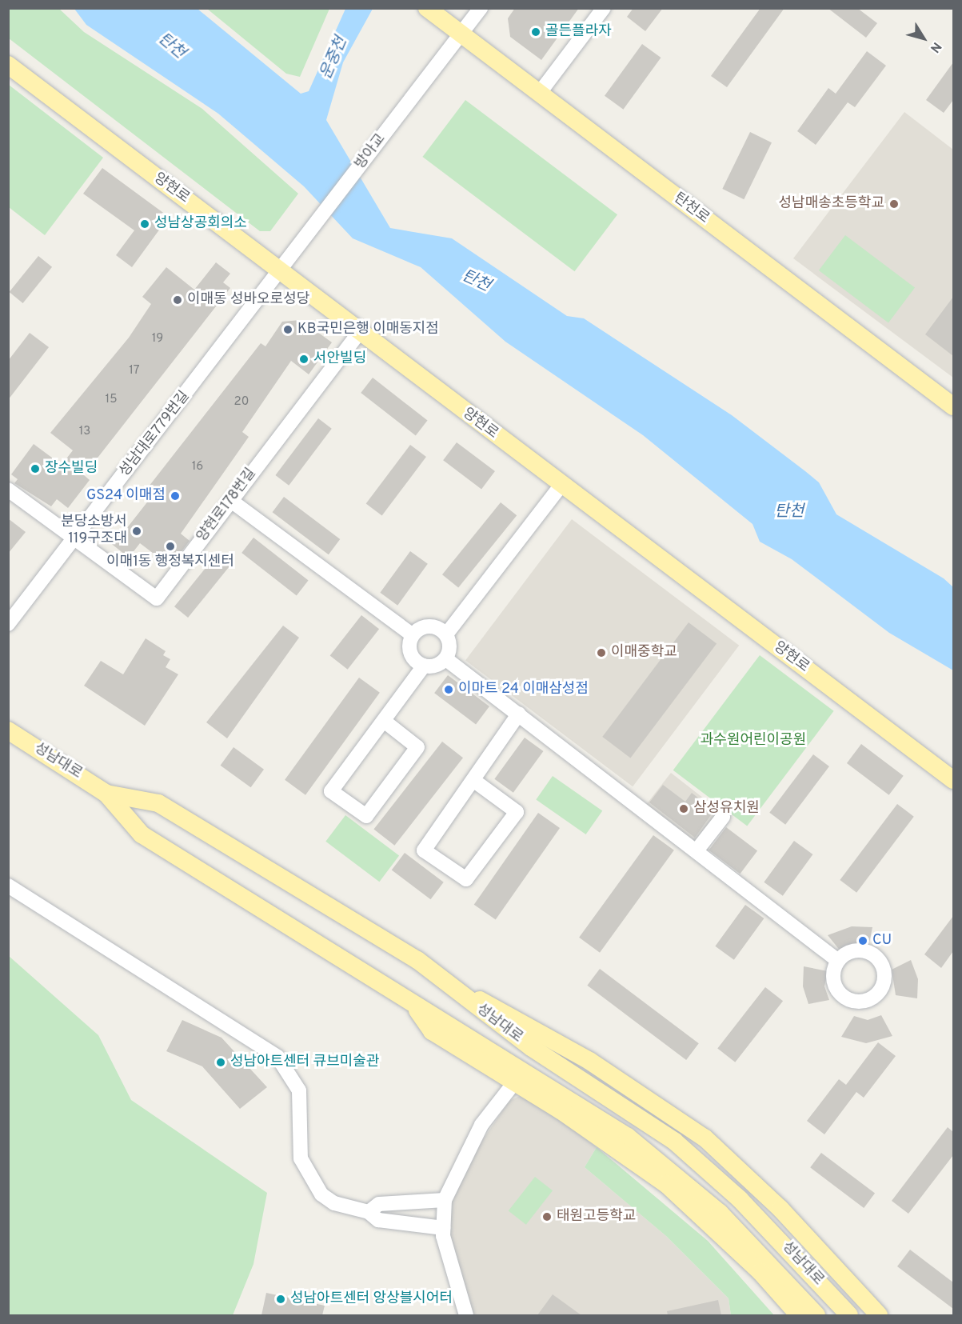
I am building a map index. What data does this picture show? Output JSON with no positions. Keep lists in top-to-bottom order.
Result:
{
  "streets": {
    "main road": ["양현로", "탄천로", "성남대로"],
    "street": ["방아교", "성남대로779번길", "양현로178번길"]
  },
  "crossings": [
    ["방아교", "탄천로"],
    ["방아교", "성남대로779번길"],
    ["양현로", "성남대로779번길"],
    ["양현로", "양현로178번길"],
    ["성남대로779번길", "양현로178번길"]
  ],
  "water": ["탄천", "운중천"],
  "parks": ["과수원어린이공원"],
  "places": [
    "골든플라자",
    "성남매송초등학교",
    "성남상공회의소",
    "이매동 성바오로성당",
    "KB국민은행 이매동지점",
    "서안빌딩",
    "장수빌딩",
    "GS24 이매점",
    "분당소방서 119구조대",
    "이매1동 행정복지센터",
    "이매중학교",
    "이마트 24 이매삼성점",
    "삼성유치원",
    "CU",
    "성남아트센터 큐브미술관",
    "태원고등학교",
    "성남아트센터 앙상블시어터"
  ],
  "house_numbers": [
    "19",
    "17",
    "15",
    "20",
    "13",
    "16"
  ],
  "north": "bottom right"
}
